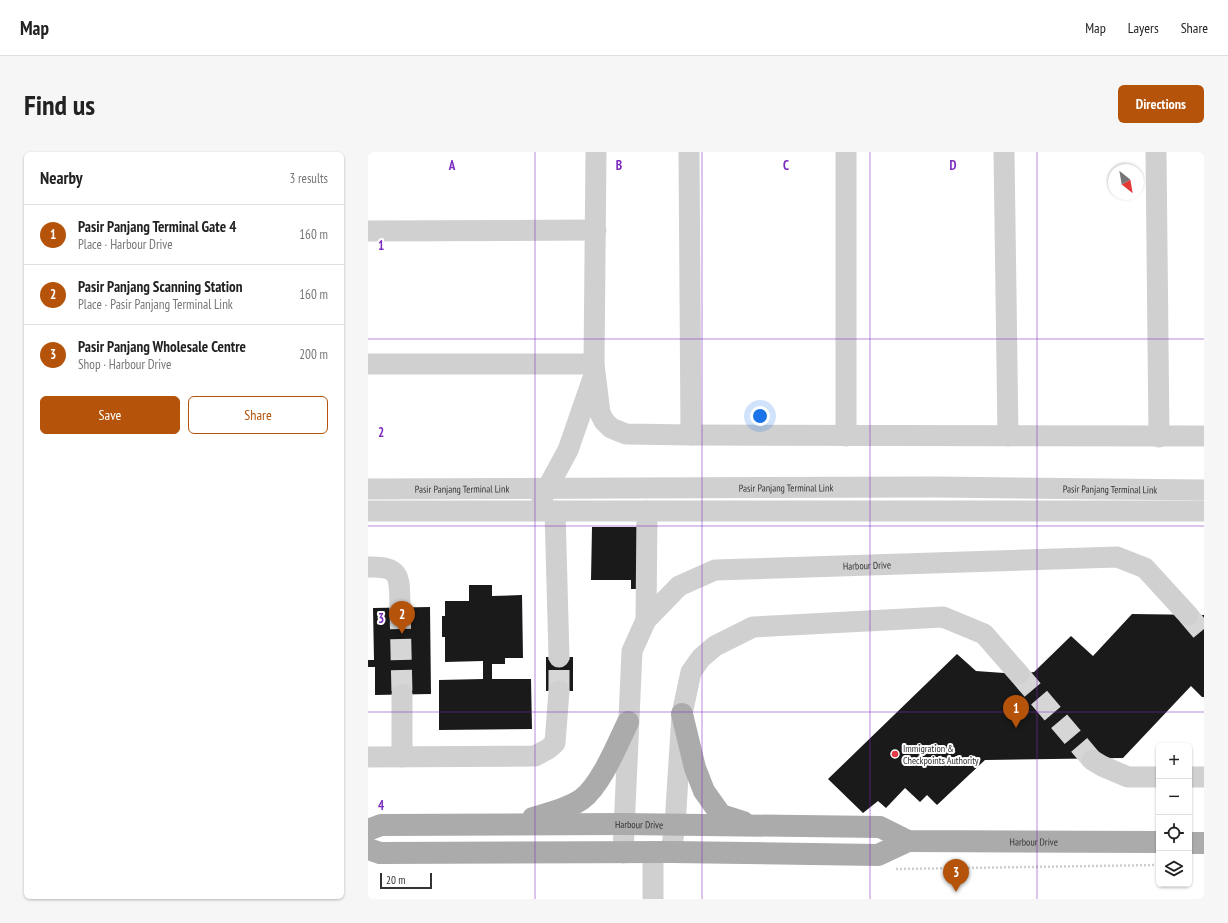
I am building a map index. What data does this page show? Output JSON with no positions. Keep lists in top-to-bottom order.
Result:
{
  "streets": {
    "main road": ["Harbour Drive"],
    "street": ["Pasir Panjang Terminal Link"]
  },
  "places": ["Immigration & Checkpoints Authority"],
  "scale_bar": "20 m",
  "north": "bottom right",
  "page": {
    "header": "Map",
    "nav": ["Map", "Layers", "Share"],
    "buttons": [
      "Directions",
      ["Save", "Share"]
    ],
    "title": "Find us",
    "heading": ["Nearby", "3 results"],
    "list": [
      {
        "mark": "1",
        "name": "Pasir Panjang Terminal Gate 4",
        "note": "Place · Harbour Drive",
        "value": "160 m"
      },
      {
        "mark": "2",
        "name": "Pasir Panjang Scanning Station",
        "note": "Place · Pasir Panjang Terminal Link",
        "value": "160 m"
      },
      {
        "mark": "3",
        "name": "Pasir Panjang Wholesale Centre",
        "note": "Shop · Harbour Drive",
        "value": "200 m"
      }
    ],
    "pins": ["2", "1", "3"],
    "map_buttons": ["+", "−"],
    "scale": "20 m"
  },
  "grid": {
    "columns": [
      "A",
      "B",
      "C",
      "D"
    ],
    "rows": [
      "1",
      "2",
      "3",
      "4"
    ]
  }
}
